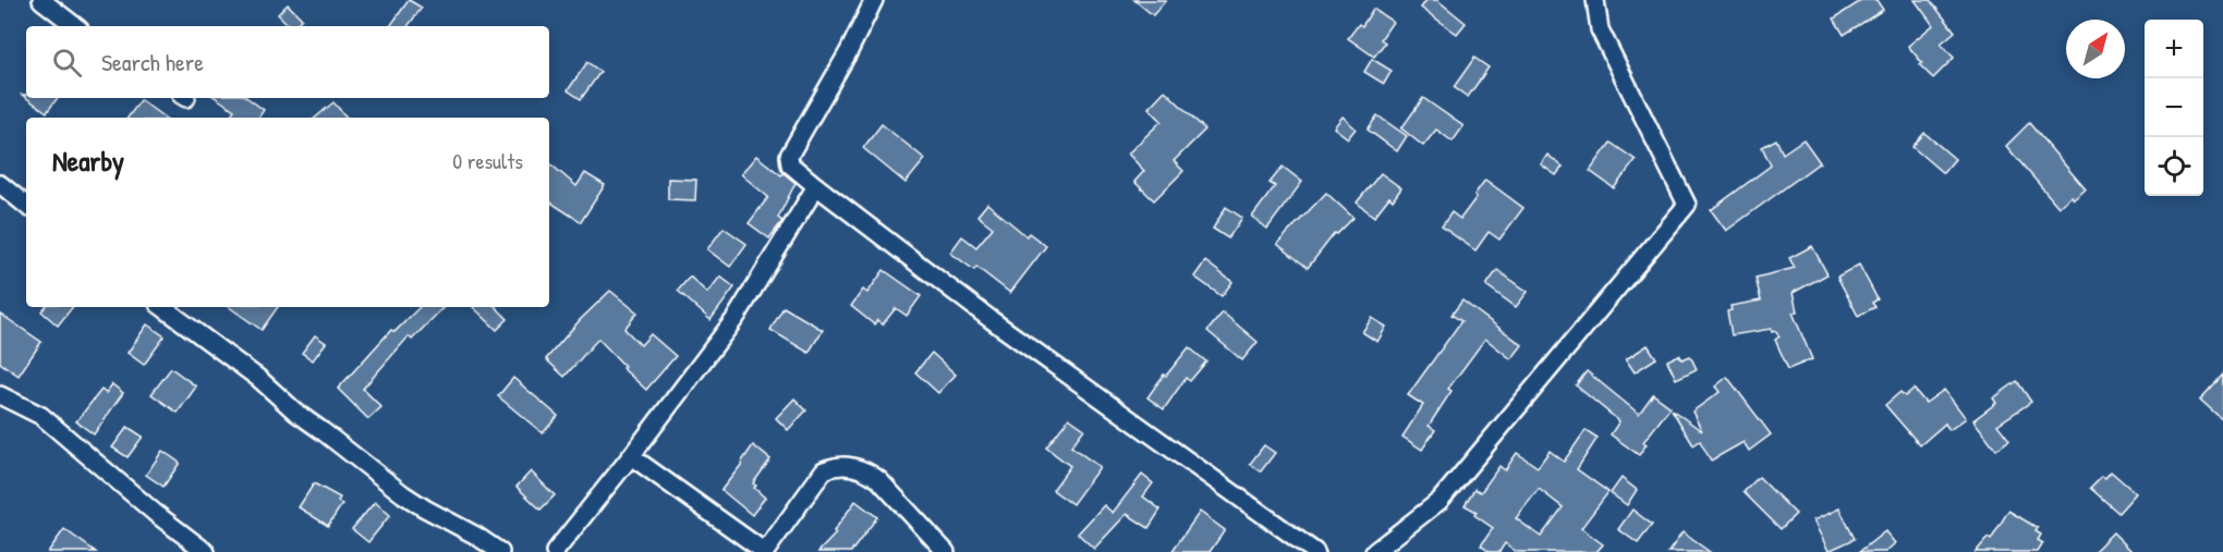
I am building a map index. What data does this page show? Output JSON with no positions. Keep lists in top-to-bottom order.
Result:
{
  "north": "top right",
  "page": {
    "map_buttons": ["+", "−"],
    "search": "Search here",
    "heading": ["Nearby", "0 results"]
  }
}
